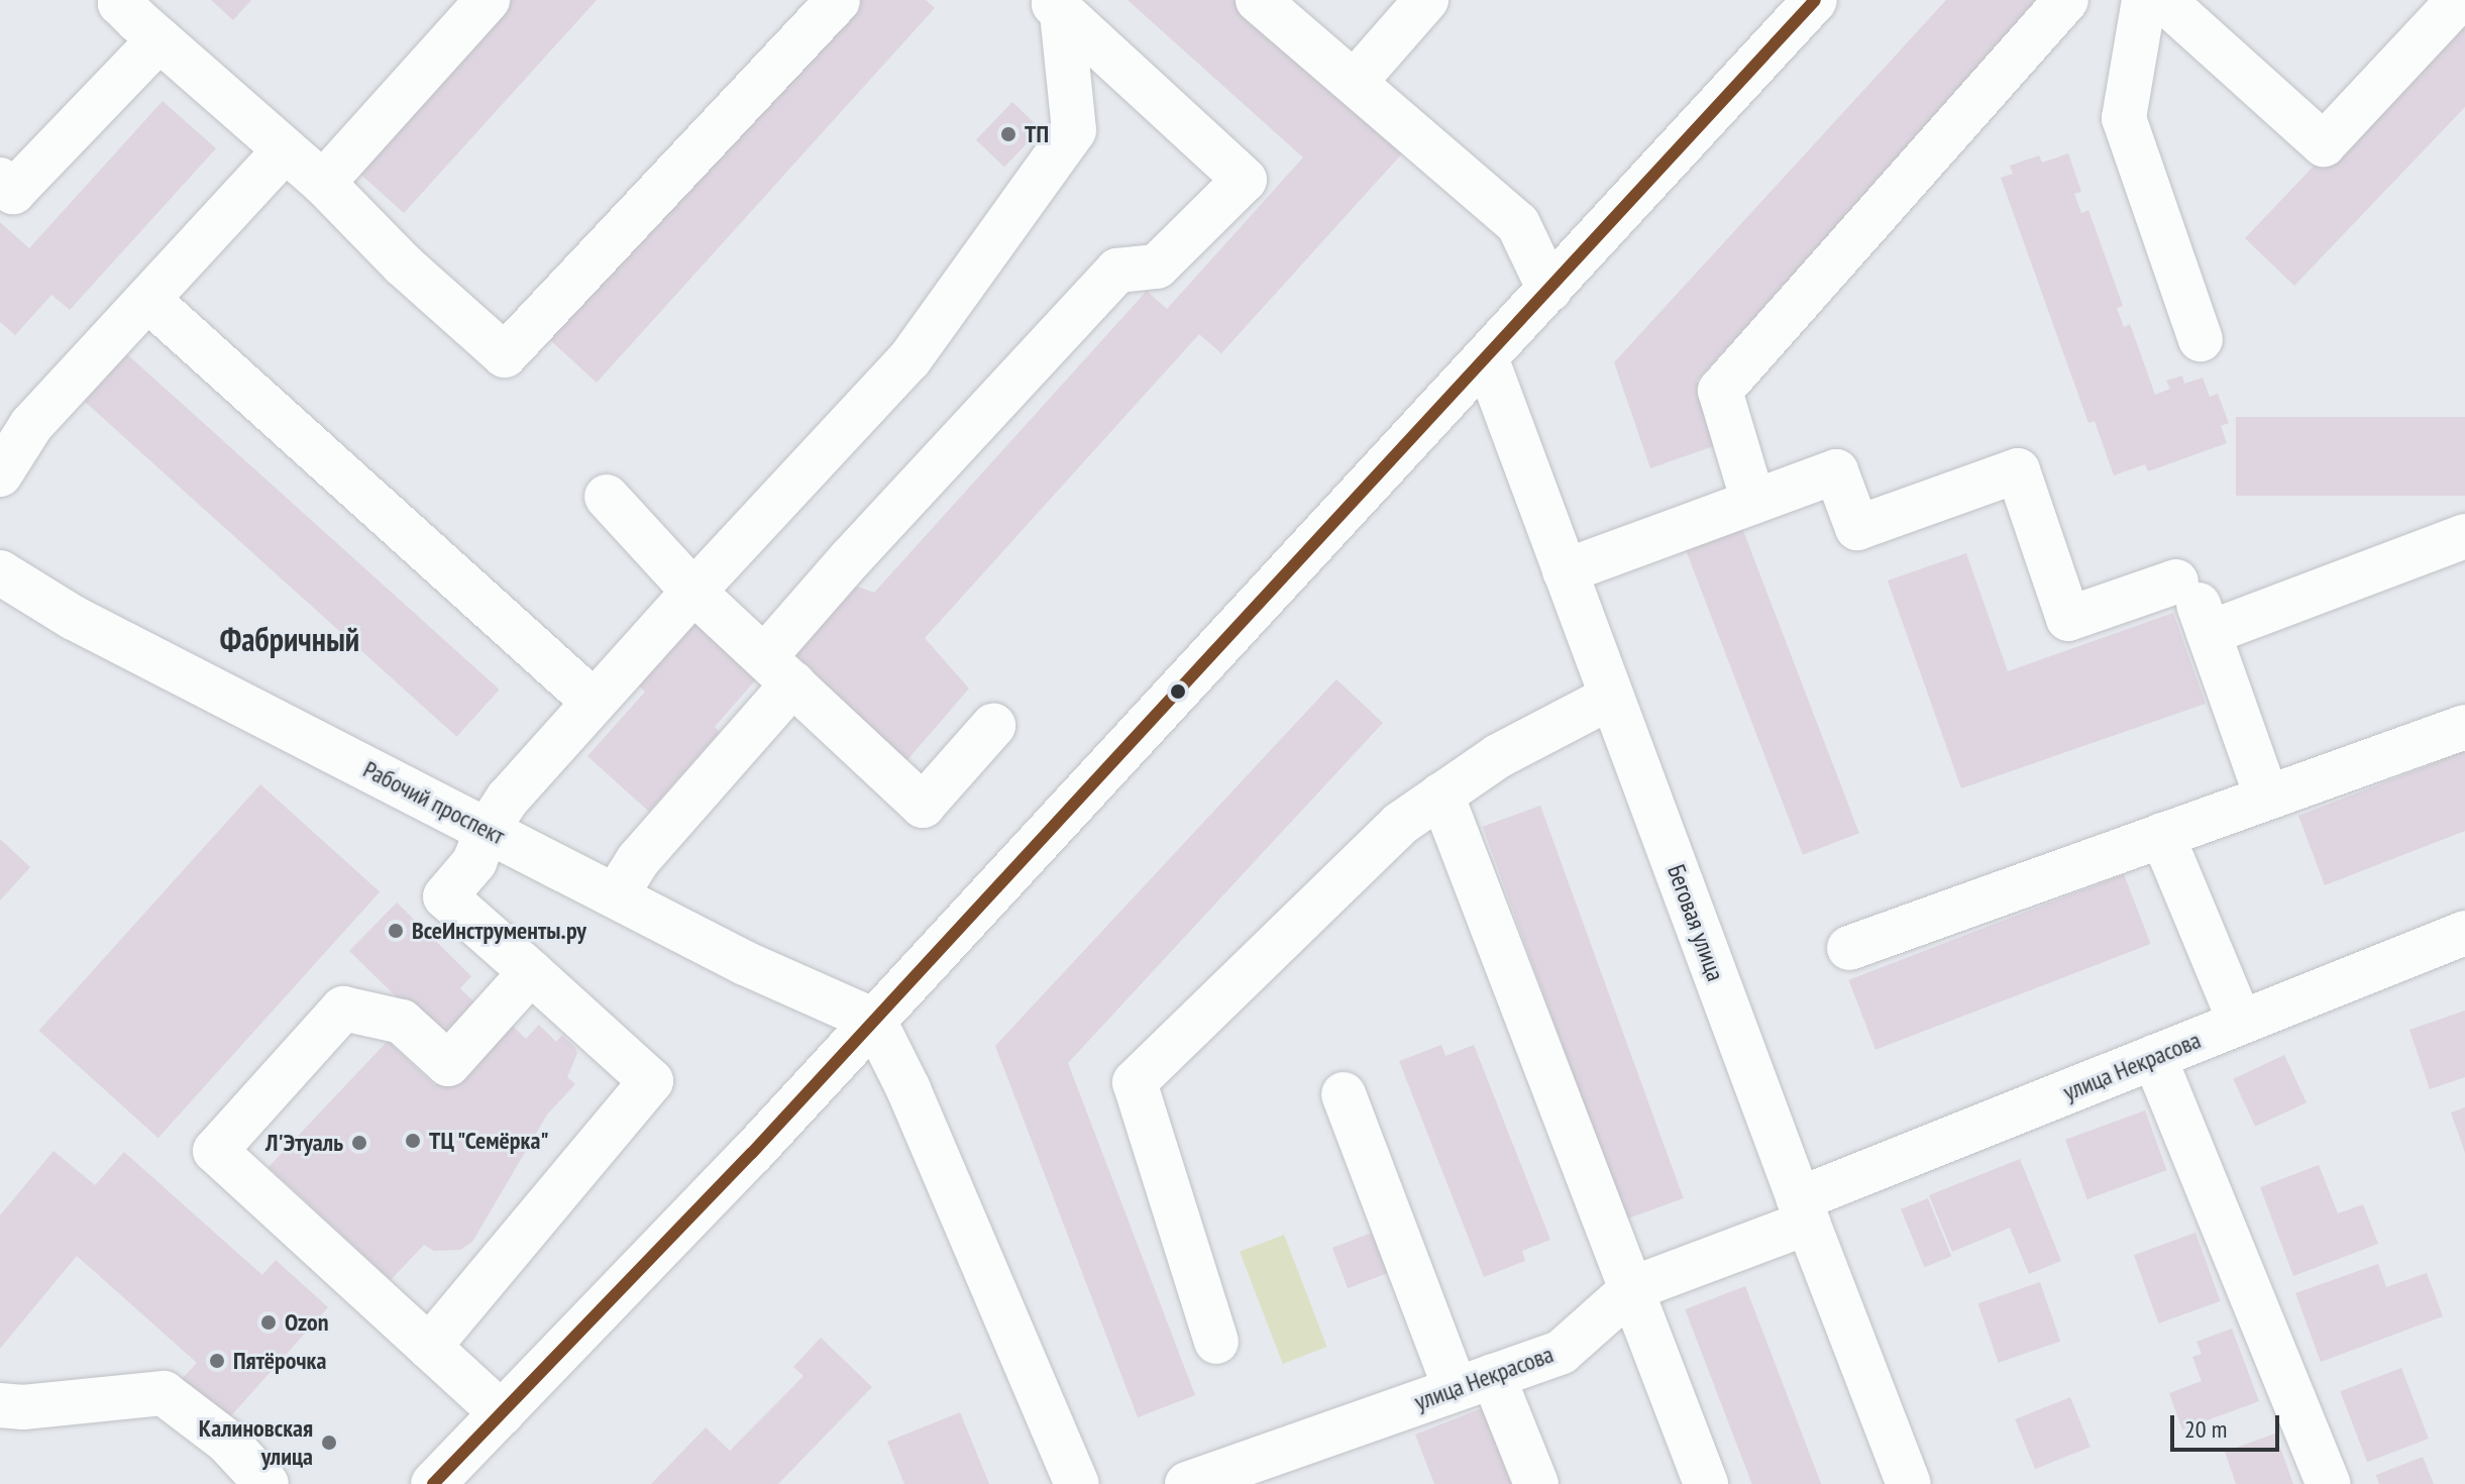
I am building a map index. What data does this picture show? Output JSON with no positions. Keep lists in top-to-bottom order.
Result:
{
  "streets": {
    "street": ["Рабочий проспект", "Беговая улица", "улица Некрасова"]
  },
  "crossings": [
    ["Беговая улица", "улица Некрасова"]
  ],
  "districts": ["Фабричный"],
  "places": [
    "ТП",
    "ВсеИнструменты.ру",
    "ТЦ \"Семёрка\"",
    "Л'Этуаль",
    "Ozon",
    "Пятёрочка",
    "Калиновская улица"
  ],
  "scale_bar": "20 m"
}
